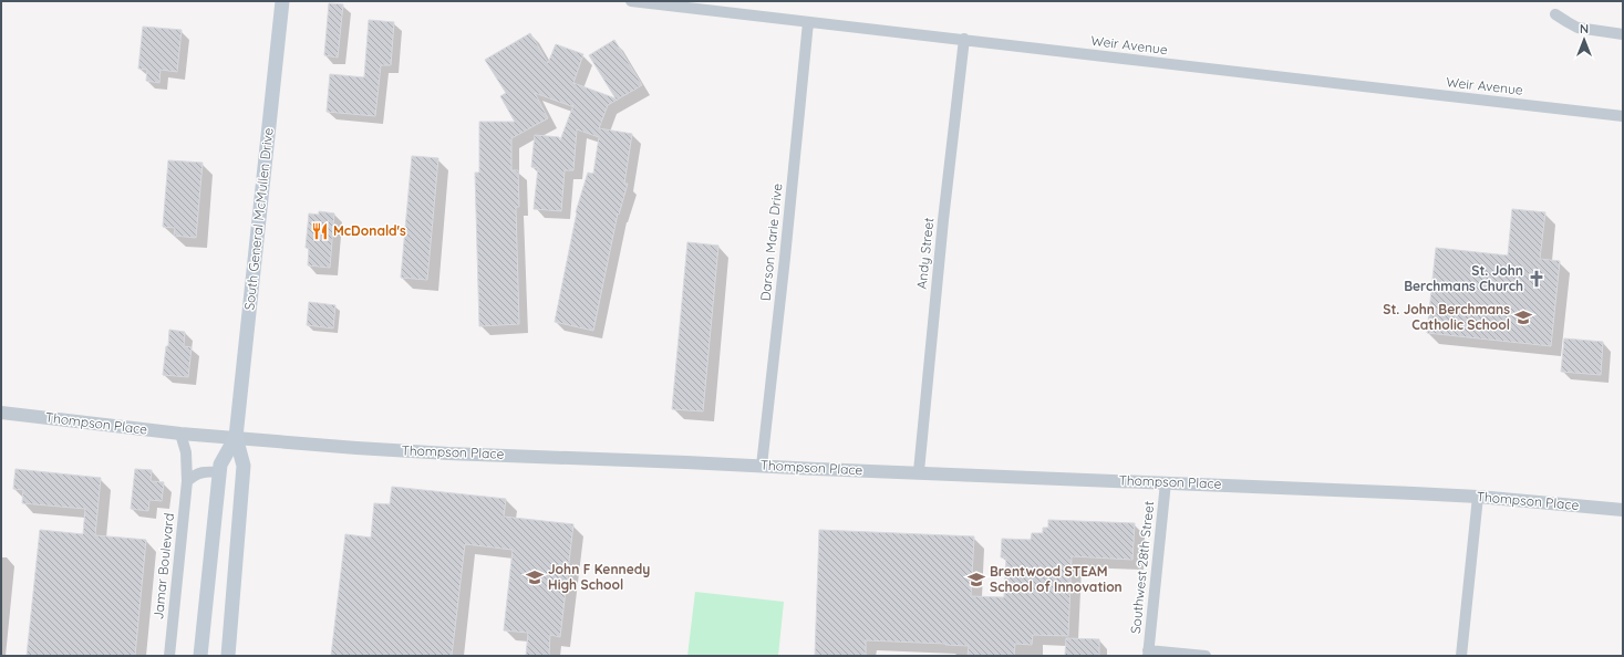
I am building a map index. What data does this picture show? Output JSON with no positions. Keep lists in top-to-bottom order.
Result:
{
  "streets": {
    "main road": ["South General McMullen Drive"],
    "street": [
      "Weir Avenue",
      "Darson Marie Drive",
      "Andy Street",
      "Thompson Place",
      "Jamar Boulevard",
      "Southwest 28th Street"
    ]
  },
  "crossings": [
    ["Weir Avenue", "Darson Marie Drive"],
    ["Weir Avenue", "Andy Street"],
    ["South General McMullen Drive", "Thompson Place"],
    ["Darson Marie Drive", "Thompson Place"],
    ["Andy Street", "Thompson Place"],
    ["Thompson Place", "Jamar Boulevard"],
    ["Thompson Place", "Southwest 28th Street"]
  ],
  "places": {
    "restaurant": ["McDonald's"],
    "church": ["St. John Berchmans Church"],
    "school or university": ["St. John Berchmans Catholic School", "John F Kennedy High School", "Brentwood STEAM School of Innovation"]
  },
  "north": "top"
}
